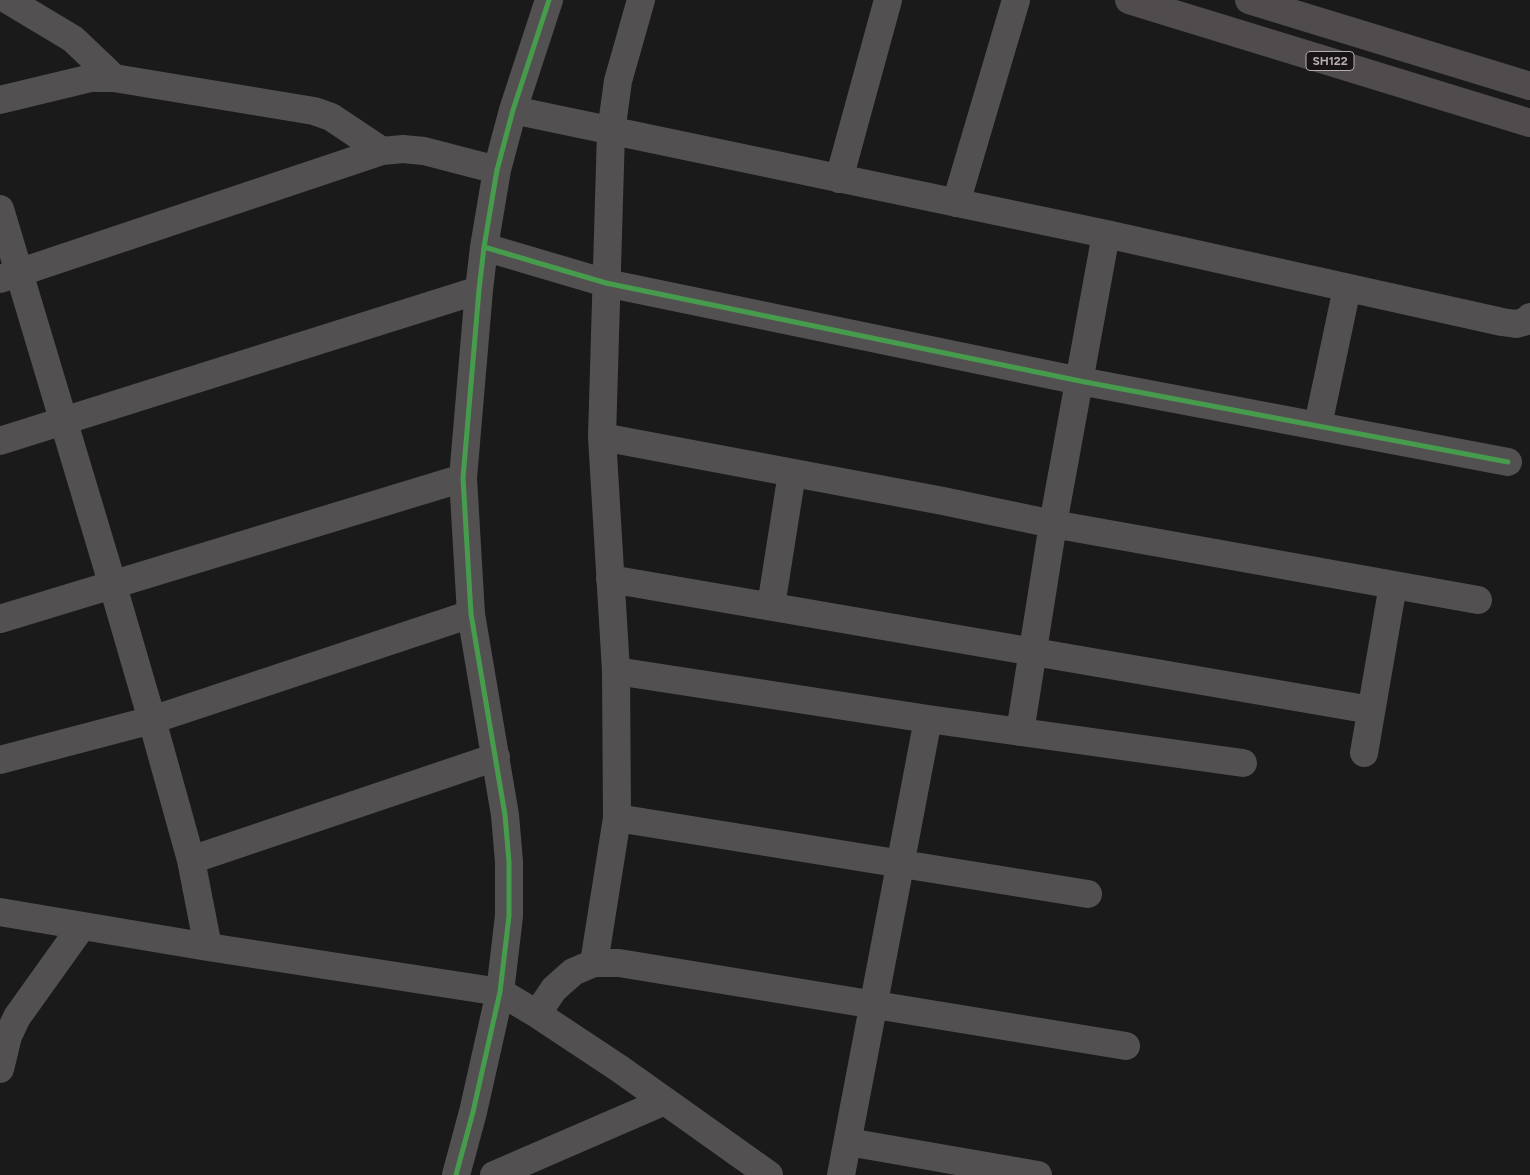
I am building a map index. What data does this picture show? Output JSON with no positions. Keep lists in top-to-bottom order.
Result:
{
  "streets": {
    "main road": ["SH122"]
  }
}
